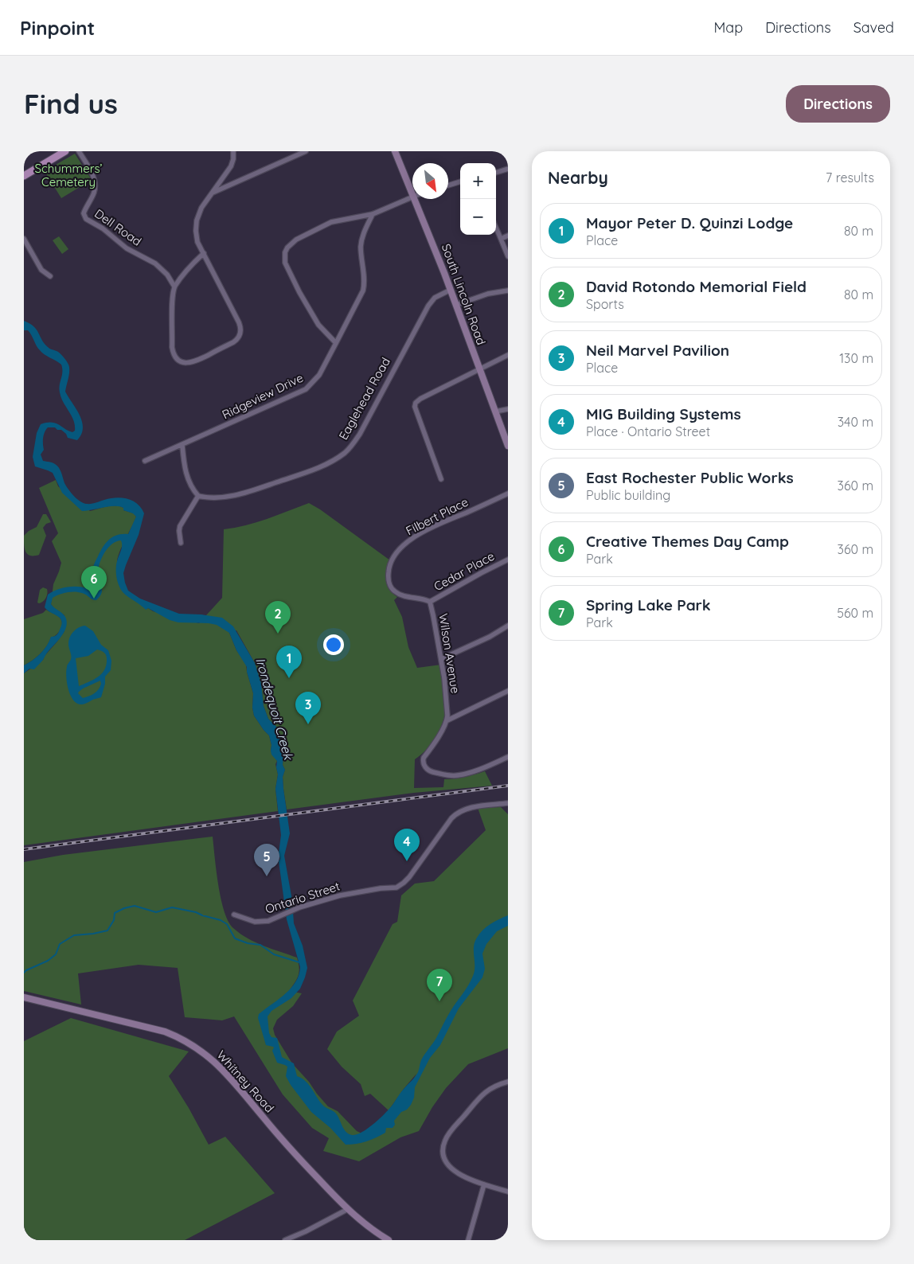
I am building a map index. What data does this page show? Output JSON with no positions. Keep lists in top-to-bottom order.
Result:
{
  "streets": {
    "main road": ["South Lincoln Road", "Whitney Road"],
    "street": [
      "Dell Road",
      "Ridgeview Drive",
      "Eaglehead Road",
      "Filbert Place",
      "Cedar Place",
      "Wilson Avenue",
      "Ontario Street"
    ]
  },
  "crossings": [
    ["South Lincoln Road", "Eaglehead Road"],
    ["Filbert Place", "Wilson Avenue"],
    ["Cedar Place", "Wilson Avenue"]
  ],
  "water": ["Irondequoit Creek"],
  "parks": ["Schummers’ Cemetery"],
  "north": "bottom right",
  "page": {
    "header": "Pinpoint",
    "nav": ["Map", "Directions", "Saved"],
    "buttons": "Directions",
    "title": "Find us",
    "heading": ["Nearby", "7 results"],
    "map_buttons": ["+", "−"],
    "list": [
      {
        "mark": "1",
        "name": "Mayor Peter D. Quinzi Lodge",
        "note": "Place",
        "value": "80 m"
      },
      {
        "mark": "2",
        "name": "David Rotondo Memorial Field",
        "note": "Sports",
        "value": "80 m"
      },
      {
        "mark": "3",
        "name": "Neil Marvel Pavilion",
        "note": "Place",
        "value": "130 m"
      },
      {
        "mark": "4",
        "name": "MIG Building Systems",
        "note": "Place · Ontario Street",
        "value": "340 m"
      },
      {
        "mark": "5",
        "name": "East Rochester Public Works",
        "note": "Public building",
        "value": "360 m"
      },
      {
        "mark": "6",
        "name": "Creative Themes Day Camp",
        "note": "Park",
        "value": "360 m"
      },
      {
        "mark": "7",
        "name": "Spring Lake Park",
        "note": "Park",
        "value": "560 m"
      }
    ],
    "pins": [
      "6",
      "2",
      "1",
      "3",
      "4",
      "5",
      "7"
    ]
  }
}
